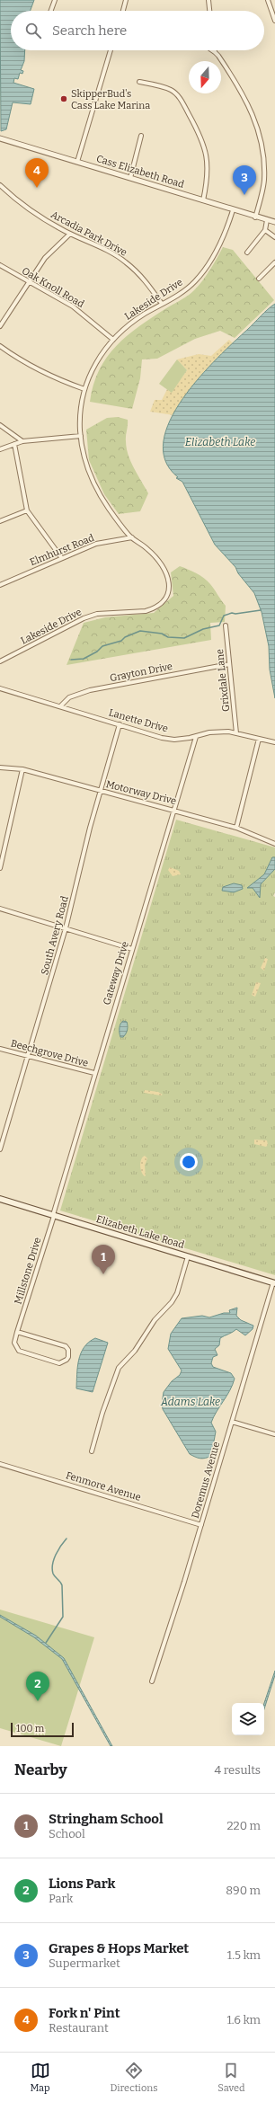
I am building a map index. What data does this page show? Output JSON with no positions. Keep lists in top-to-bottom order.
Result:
{
  "streets": {
    "main road": ["Elizabeth Lake Road"],
    "street": [
      "Cass Elizabeth Road",
      "Arcadia Park Drive",
      "Oak Knoll Road",
      "Lakeside Drive",
      "Elmhurst Road",
      "Grayton Drive",
      "Grixdale Lane",
      "Lanette Drive",
      "Motorway Drive",
      "South Avery Road",
      "Gateway Drive",
      "Beechgrove Drive",
      "Millstone Drive",
      "Doremus Avenue",
      "Fenmore Avenue"
    ]
  },
  "crossings": [
    ["Cass Elizabeth Road", "Lakeside Drive"],
    ["Arcadia Park Drive", "Lakeside Drive"],
    ["Oak Knoll Road", "Lakeside Drive"],
    ["Lakeside Drive", "Elmhurst Road"],
    ["Grayton Drive", "Grixdale Lane"],
    ["Grayton Drive", "Lanette Drive"],
    ["Grixdale Lane", "Lanette Drive"],
    ["Lanette Drive", "South Avery Road"],
    ["Lanette Drive", "Gateway Drive"],
    ["Motorway Drive", "South Avery Road"],
    ["Motorway Drive", "Gateway Drive"],
    ["South Avery Road", "Beechgrove Drive"],
    ["Gateway Drive", "Beechgrove Drive"],
    ["Gateway Drive", "Elizabeth Lake Road"],
    ["Gateway Drive", "Millstone Drive"],
    ["Elizabeth Lake Road", "Millstone Drive"],
    ["Elizabeth Lake Road", "Doremus Avenue"],
    ["Doremus Avenue", "Fenmore Avenue"]
  ],
  "water": ["Elizabeth Lake", "Adams Lake"],
  "places": ["SkipperBud's Cass Lake Marina"],
  "scale_bar": "100 m",
  "north": "bottom",
  "page": {
    "search": "Search here",
    "pins": [
      "4",
      "3",
      "1",
      "2"
    ],
    "scale": "100 m",
    "heading": ["Nearby", "4 results"],
    "list": [
      {
        "mark": "1",
        "name": "Stringham School",
        "note": "School",
        "value": "220 m"
      },
      {
        "mark": "2",
        "name": "Lions Park",
        "note": "Park",
        "value": "890 m"
      },
      {
        "mark": "3",
        "name": "Grapes & Hops Market",
        "note": "Supermarket",
        "value": "1.5 km"
      },
      {
        "mark": "4",
        "name": "Fork n' Pint",
        "note": "Restaurant",
        "value": "1.6 km"
      }
    ],
    "nav": ["Map", "Directions", "Saved"]
  }
}
